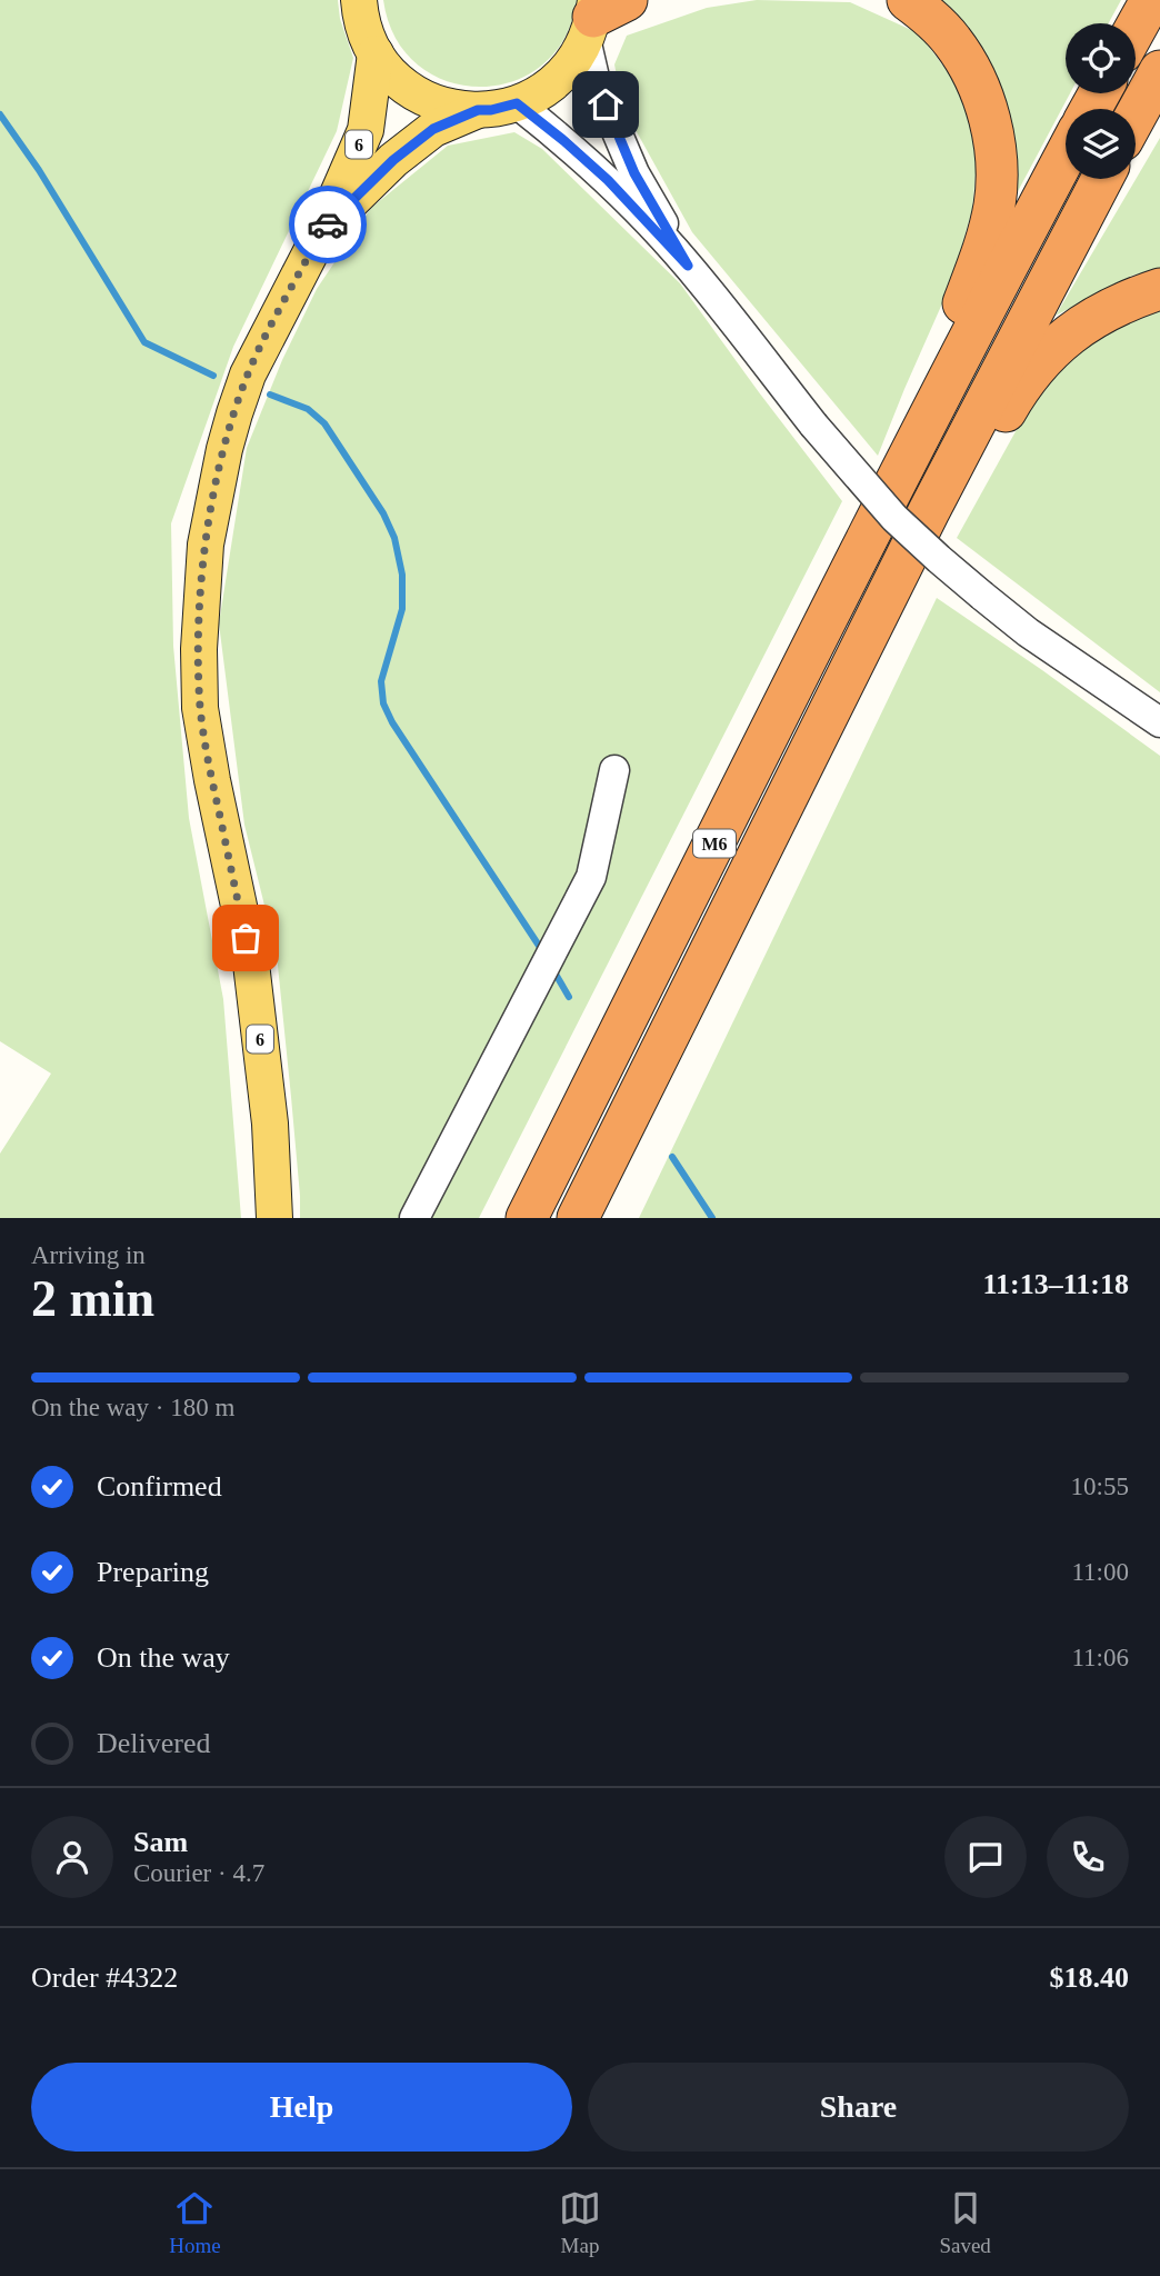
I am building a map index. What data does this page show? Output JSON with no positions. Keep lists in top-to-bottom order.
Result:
{
  "streets": {
    "highway": ["M6"],
    "main road": ["6"]
  },
  "page": {
    "heading": ["2 min", "Arriving in", "11:13–11:18"],
    "panel": [
      "Sam",
      "Courier · 4.7",
      "Order #4322",
      "$18.40"
    ],
    "bar": "On the way · 180 m",
    "list": [
      ["Confirmed", "10:55"],
      ["Preparing", "11:00"],
      ["On the way", "11:06"],
      "Delivered"
    ],
    "buttons": ["Help", "Share"],
    "tabs": ["Home", "Map", "Saved"]
  }
}
